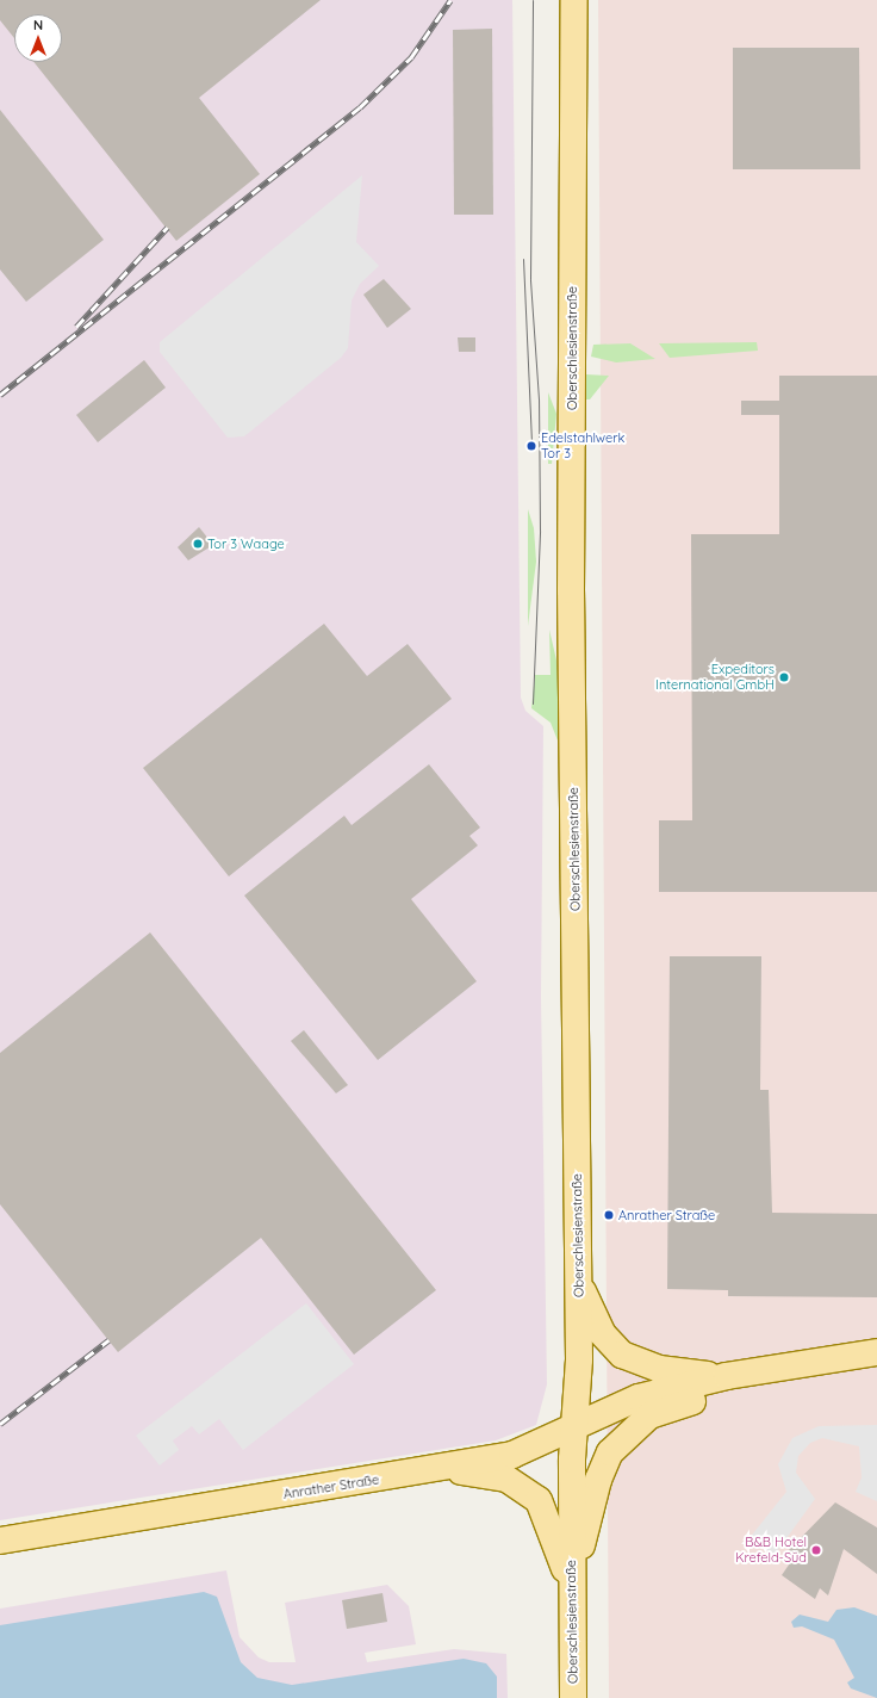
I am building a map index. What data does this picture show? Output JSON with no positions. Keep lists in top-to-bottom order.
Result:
{
  "streets": {
    "main road": ["Oberschlesienstraße", "Anrather Straße"]
  },
  "crossings": [
    ["Oberschlesienstraße", "Anrather Straße"]
  ],
  "places": [
    "Edelstahlwerk Tor 3",
    "Tor 3 Waage",
    "Expeditors International GmbH",
    "Anrather Straße",
    "B&B Hotel Krefeld-Süd"
  ],
  "north": "top"
}
